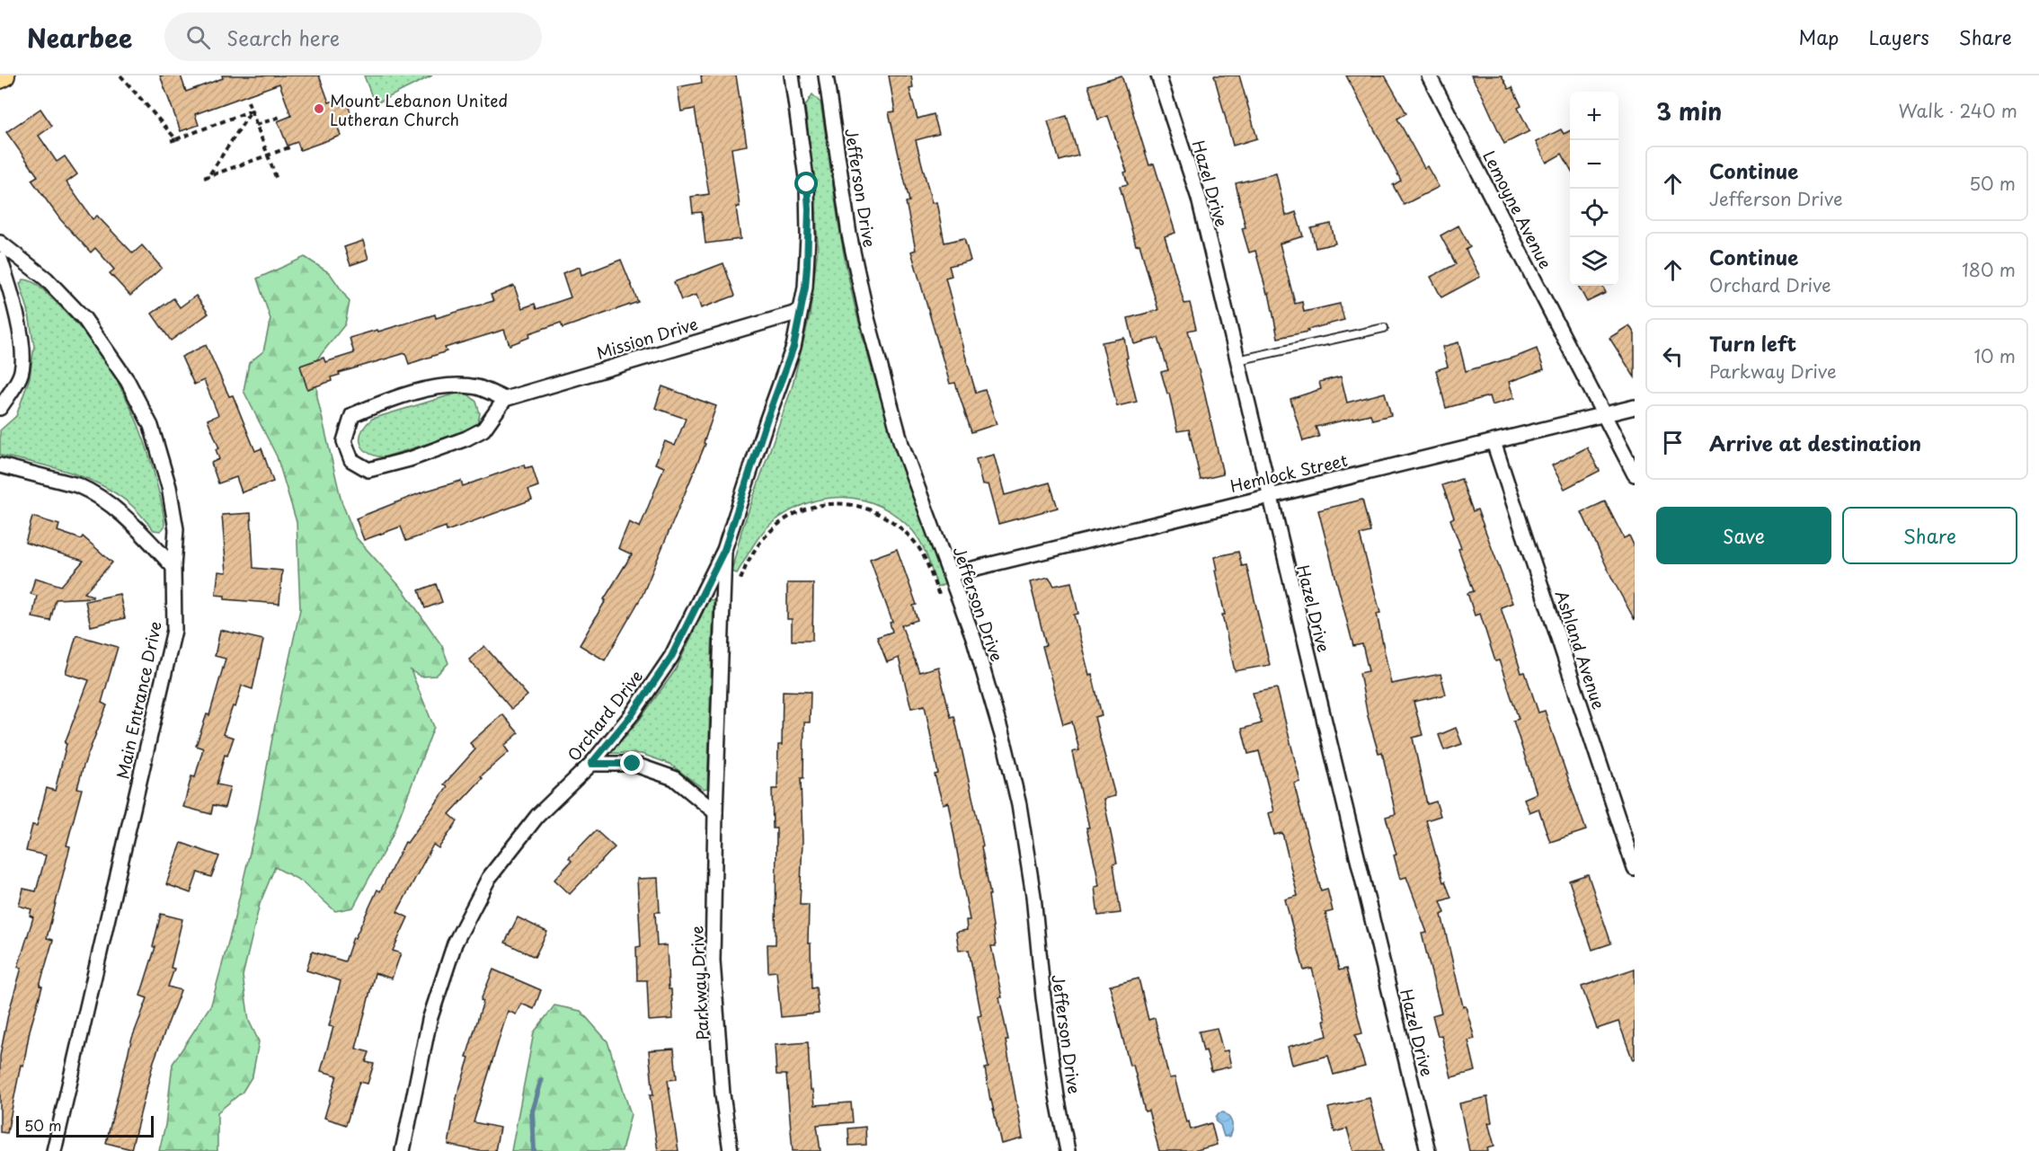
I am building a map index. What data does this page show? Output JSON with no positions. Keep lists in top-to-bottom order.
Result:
{
  "streets": {
    "street": [
      "Hazel Drive",
      "Jefferson Drive",
      "Lemoyne Avenue",
      "Mission Drive",
      "Hemlock Street",
      "Ashland Avenue",
      "Main Entrance Drive",
      "Orchard Drive",
      "Parkway Drive"
    ]
  },
  "crossings": [
    ["Hazel Drive", "Hemlock Street"],
    ["Jefferson Drive", "Hemlock Street"],
    ["Lemoyne Avenue", "Hemlock Street"],
    ["Mission Drive", "Orchard Drive"],
    ["Hemlock Street", "Ashland Avenue"],
    ["Orchard Drive", "Parkway Drive"]
  ],
  "places": ["Mount Lebanon United Lutheran Church"],
  "scale_bar": "50 m",
  "page": {
    "header": "Nearbee",
    "search": "Search here",
    "nav": ["Map", "Layers", "Share"],
    "heading": ["3 min", "Walk · 240 m"],
    "map_buttons": ["+", "−"],
    "list": [
      ["Continue", "Jefferson Drive", "50 m"],
      ["Continue", "Orchard Drive", "180 m"],
      ["Turn left", "Parkway Drive", "10 m"],
      "Arrive at destination"
    ],
    "buttons": ["Save", "Share"],
    "scale": "50 m"
  }
}
